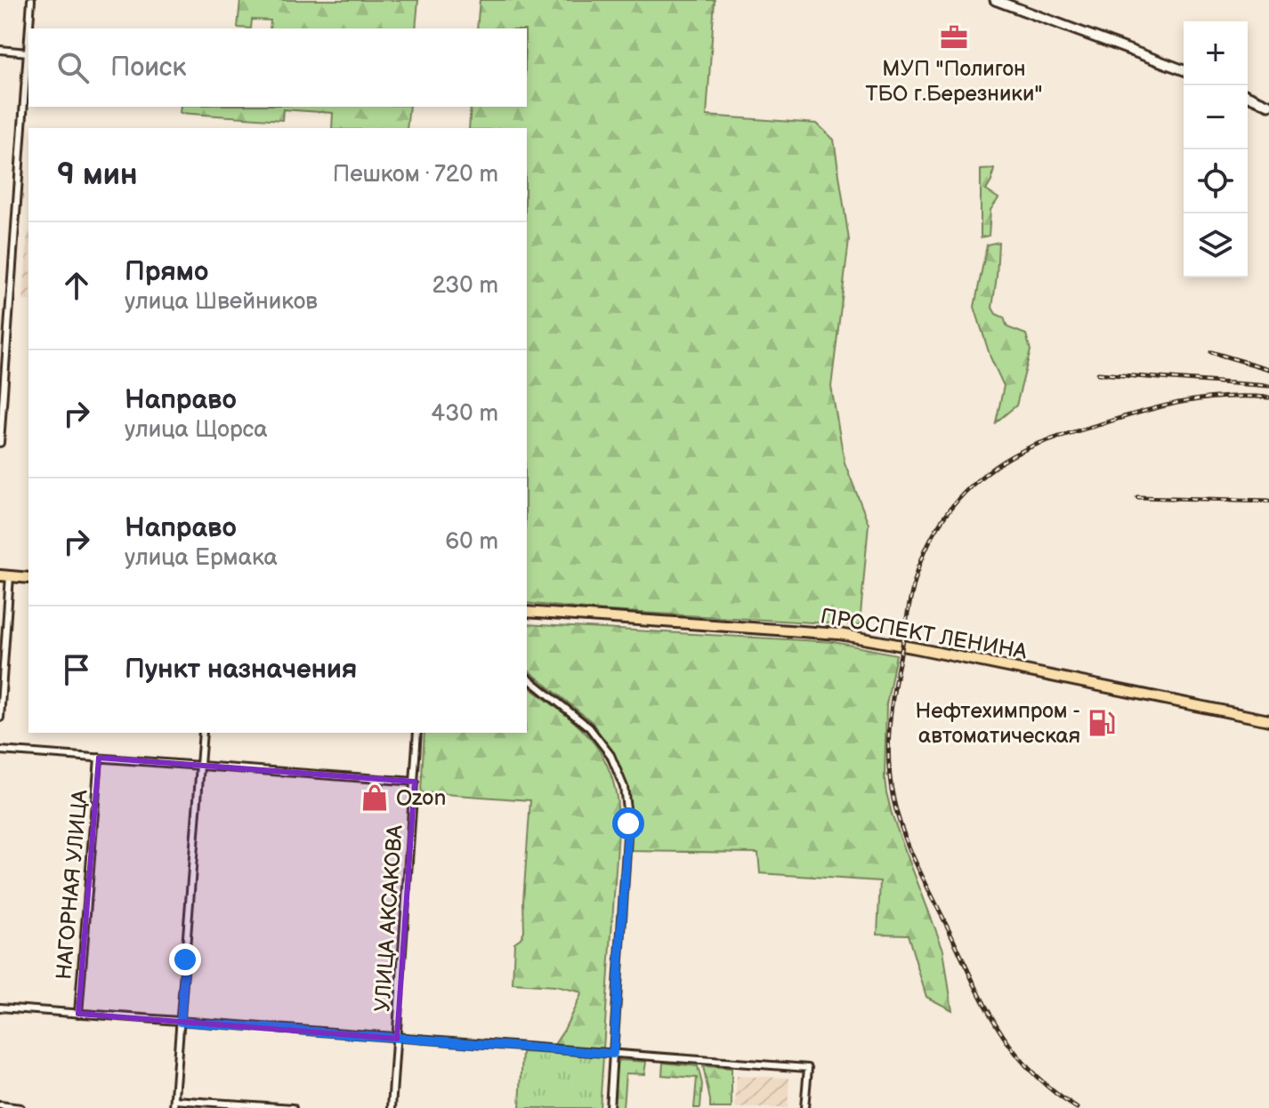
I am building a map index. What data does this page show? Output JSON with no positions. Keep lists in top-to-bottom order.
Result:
{
  "streets": {
    "main road": ["ПРОСПЕКТ ЛЕНИНА"],
    "street": ["НАГОРНАЯ УЛИЦА", "УЛИЦА АКСАКОВА"]
  },
  "places": {
    "office": ["МУП \"Полигон ТБО г.Березники\""],
    "fuel station": ["Нефтехимпром - автоматическая"],
    "shop": ["Ozon"]
  },
  "page": {
    "map_buttons": ["+", "−"],
    "search": "Поиск",
    "heading": ["9 мин", "Пешком · 720 m"],
    "list": [
      ["Прямо", "улица Швейников", "230 m"],
      ["Направо", "улица Щорса", "430 m"],
      ["Направо", "улица Ермака", "60 m"],
      "Пункт назначения"
    ]
  }
}
